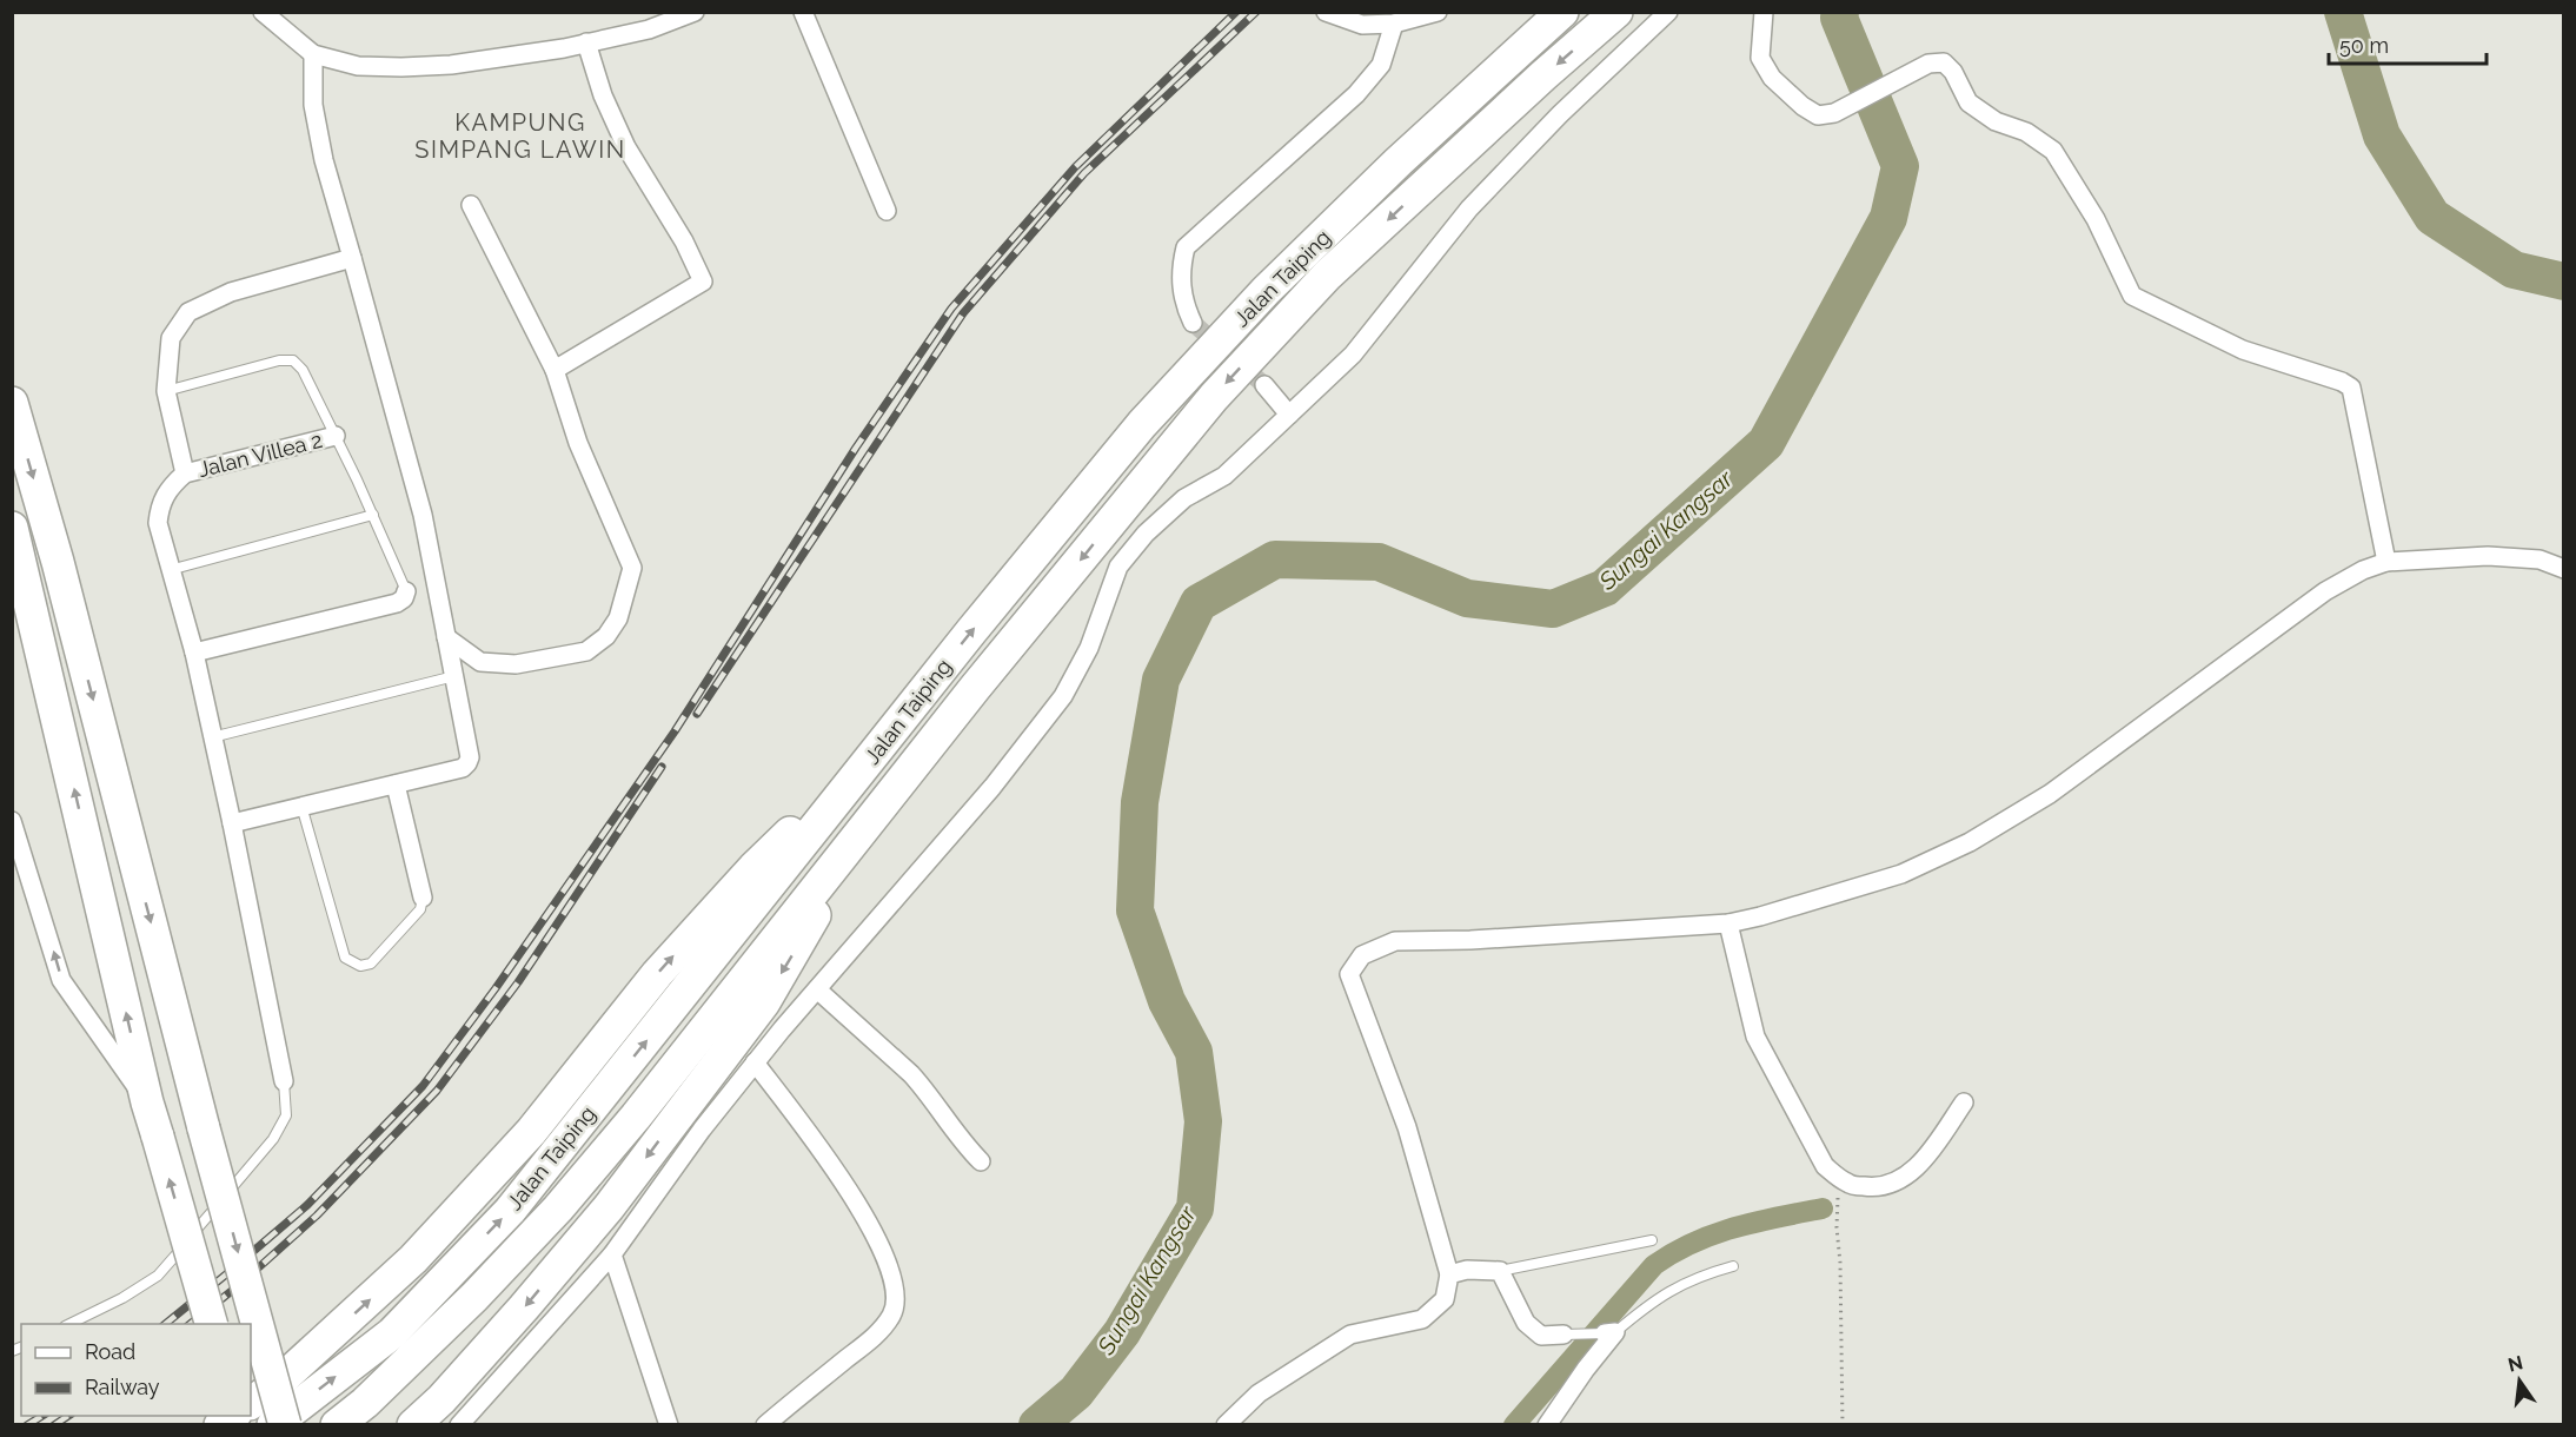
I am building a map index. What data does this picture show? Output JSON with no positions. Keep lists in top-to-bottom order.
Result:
{
  "streets": {
    "highway": ["Jalan Taiping"],
    "street": ["Jalan Villea 2"]
  },
  "districts": ["KAMPUNG SIMPANG LAWIN"],
  "water": ["Sungai Kangsar"],
  "legend": ["Road", "Railway"],
  "scale_bar": "50 m",
  "north": "top"
}
